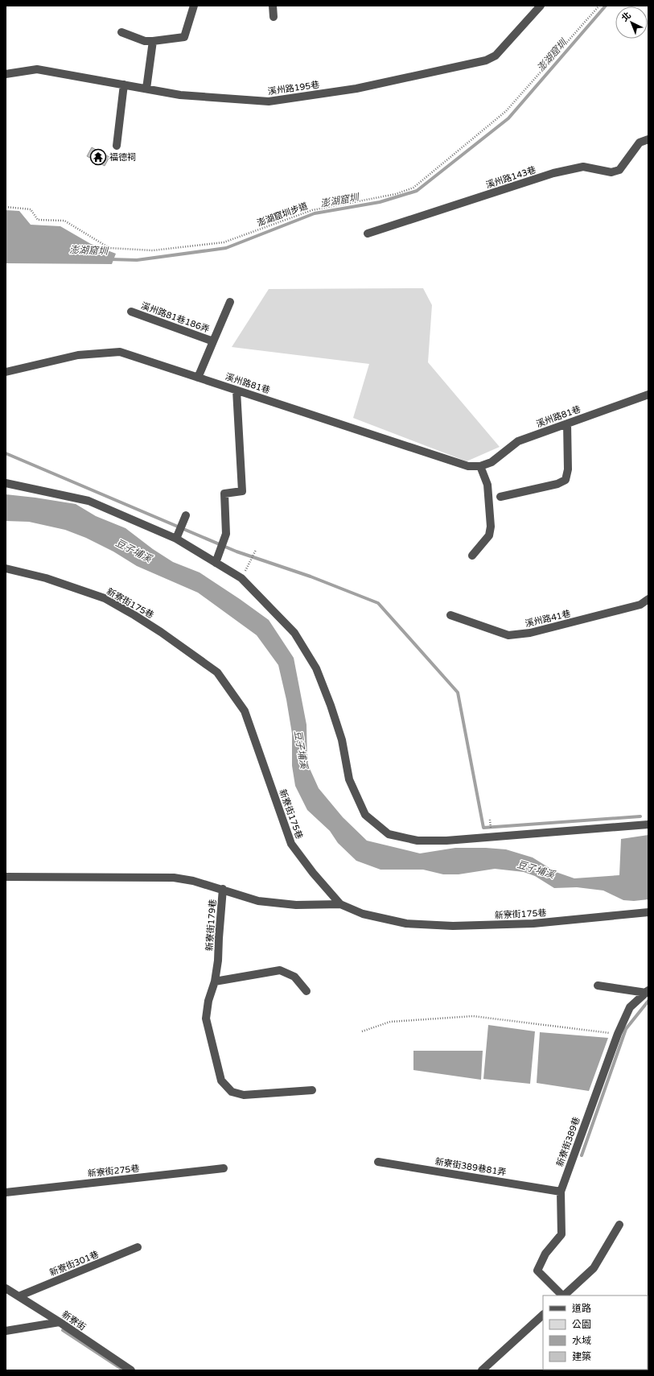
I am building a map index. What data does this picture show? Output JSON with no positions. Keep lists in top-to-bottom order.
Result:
{
  "streets": {
    "street": [
      "溪州路195巷",
      "溪州路143巷",
      "溪州路81巷186弄",
      "溪州路81巷",
      "新寮街175巷",
      "溪州路41巷",
      "新寮街179巷",
      "新寮街389巷",
      "新寮街389巷81弄",
      "新寮街275巷",
      "新寮街301巷",
      "新寮街"
    ],
    "path": ["澎湖窟圳步道"]
  },
  "crossings": [
    ["溪州路81巷186弄", "溪州路81巷"],
    ["新寮街389巷", "新寮街389巷81弄"],
    ["新寮街301巷", "新寮街"]
  ],
  "water": ["澎湖窟圳", "豆子埔溪"],
  "places": {
    "temple": ["福德祠"]
  },
  "legend": [
    "道路",
    "公園",
    "水域",
    "建築"
  ],
  "north": "top left"
}
